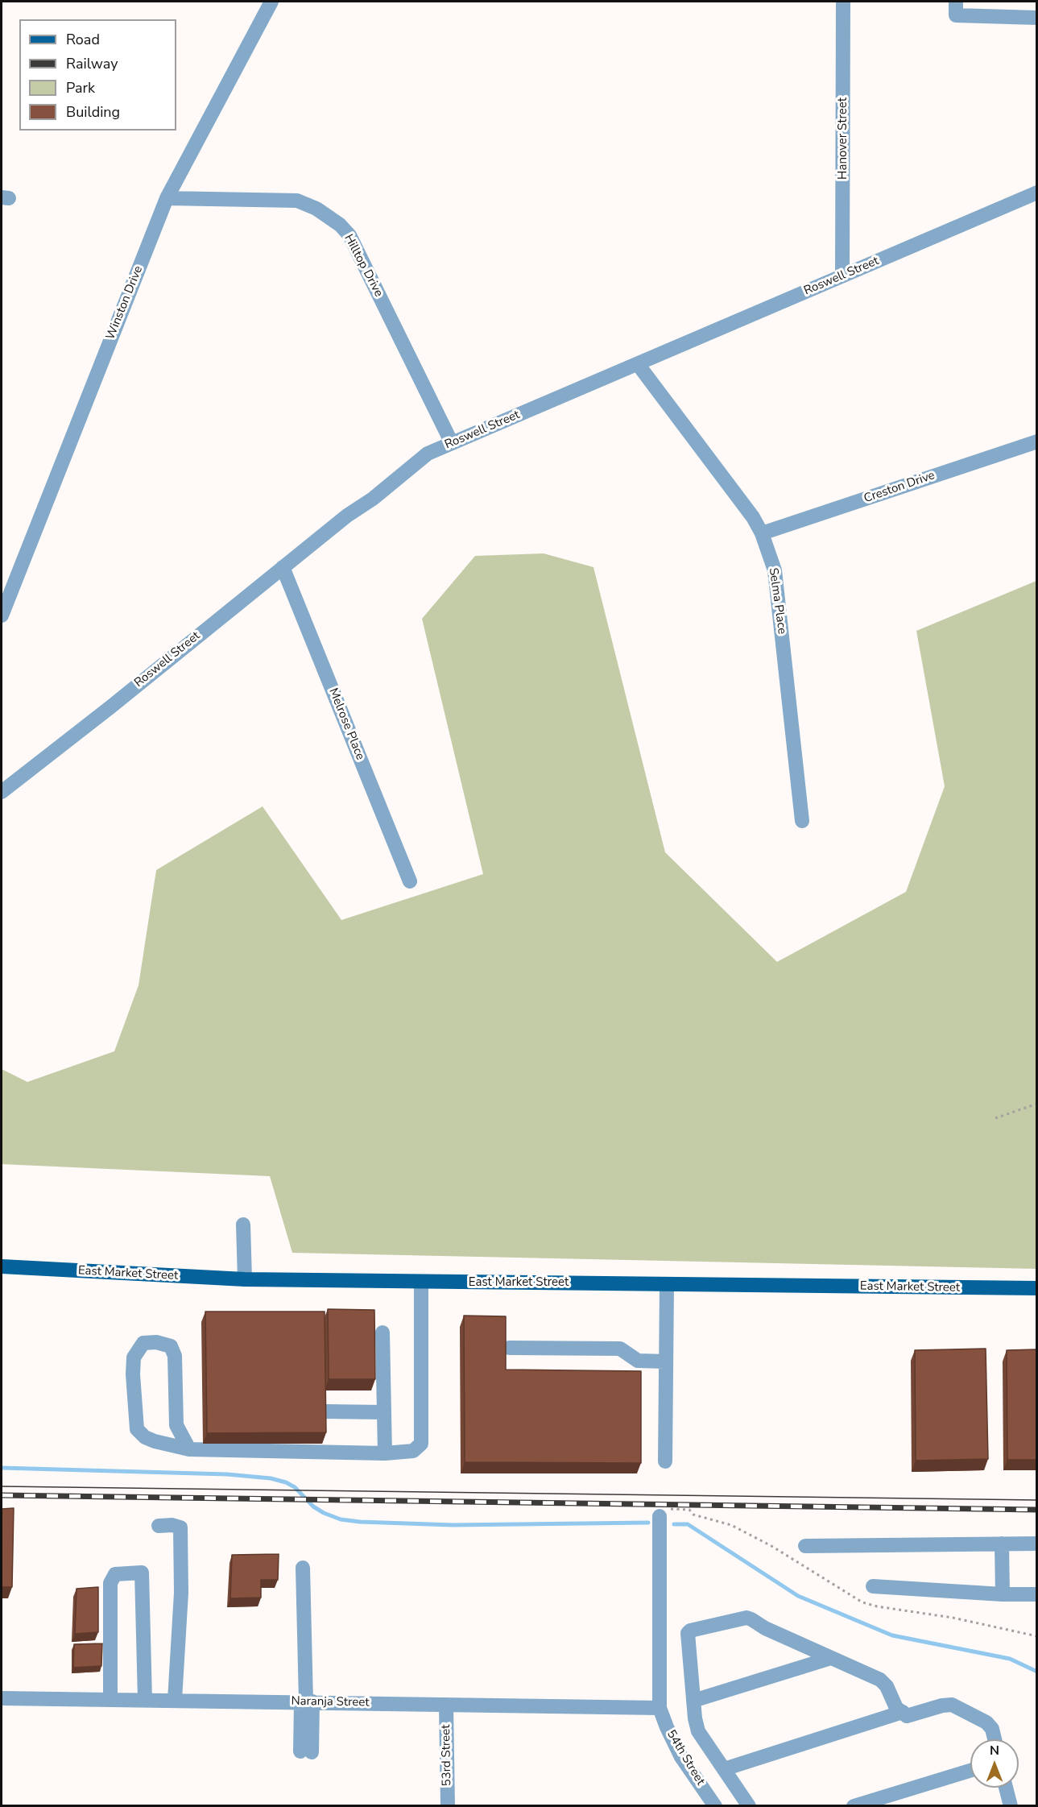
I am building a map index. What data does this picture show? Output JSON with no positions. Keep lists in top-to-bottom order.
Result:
{
  "streets": {
    "main road": ["East Market Street"],
    "street": [
      "Hanover Street",
      "Hilltop Drive",
      "Roswell Street",
      "Winston Drive",
      "Creston Drive",
      "Selma Place",
      "Melrose Place",
      "Naranja Street",
      "53rd Street",
      "54th Street"
    ]
  },
  "crossings": [
    ["Hanover Street", "Roswell Street"],
    ["Hilltop Drive", "Roswell Street"],
    ["Hilltop Drive", "Winston Drive"],
    ["Roswell Street", "Selma Place"],
    ["Roswell Street", "Melrose Place"],
    ["Creston Drive", "Selma Place"],
    ["Naranja Street", "53rd Street"],
    ["Naranja Street", "54th Street"]
  ],
  "legend": [
    "Road",
    "Railway",
    "Park",
    "Building"
  ],
  "north": "top"
}
